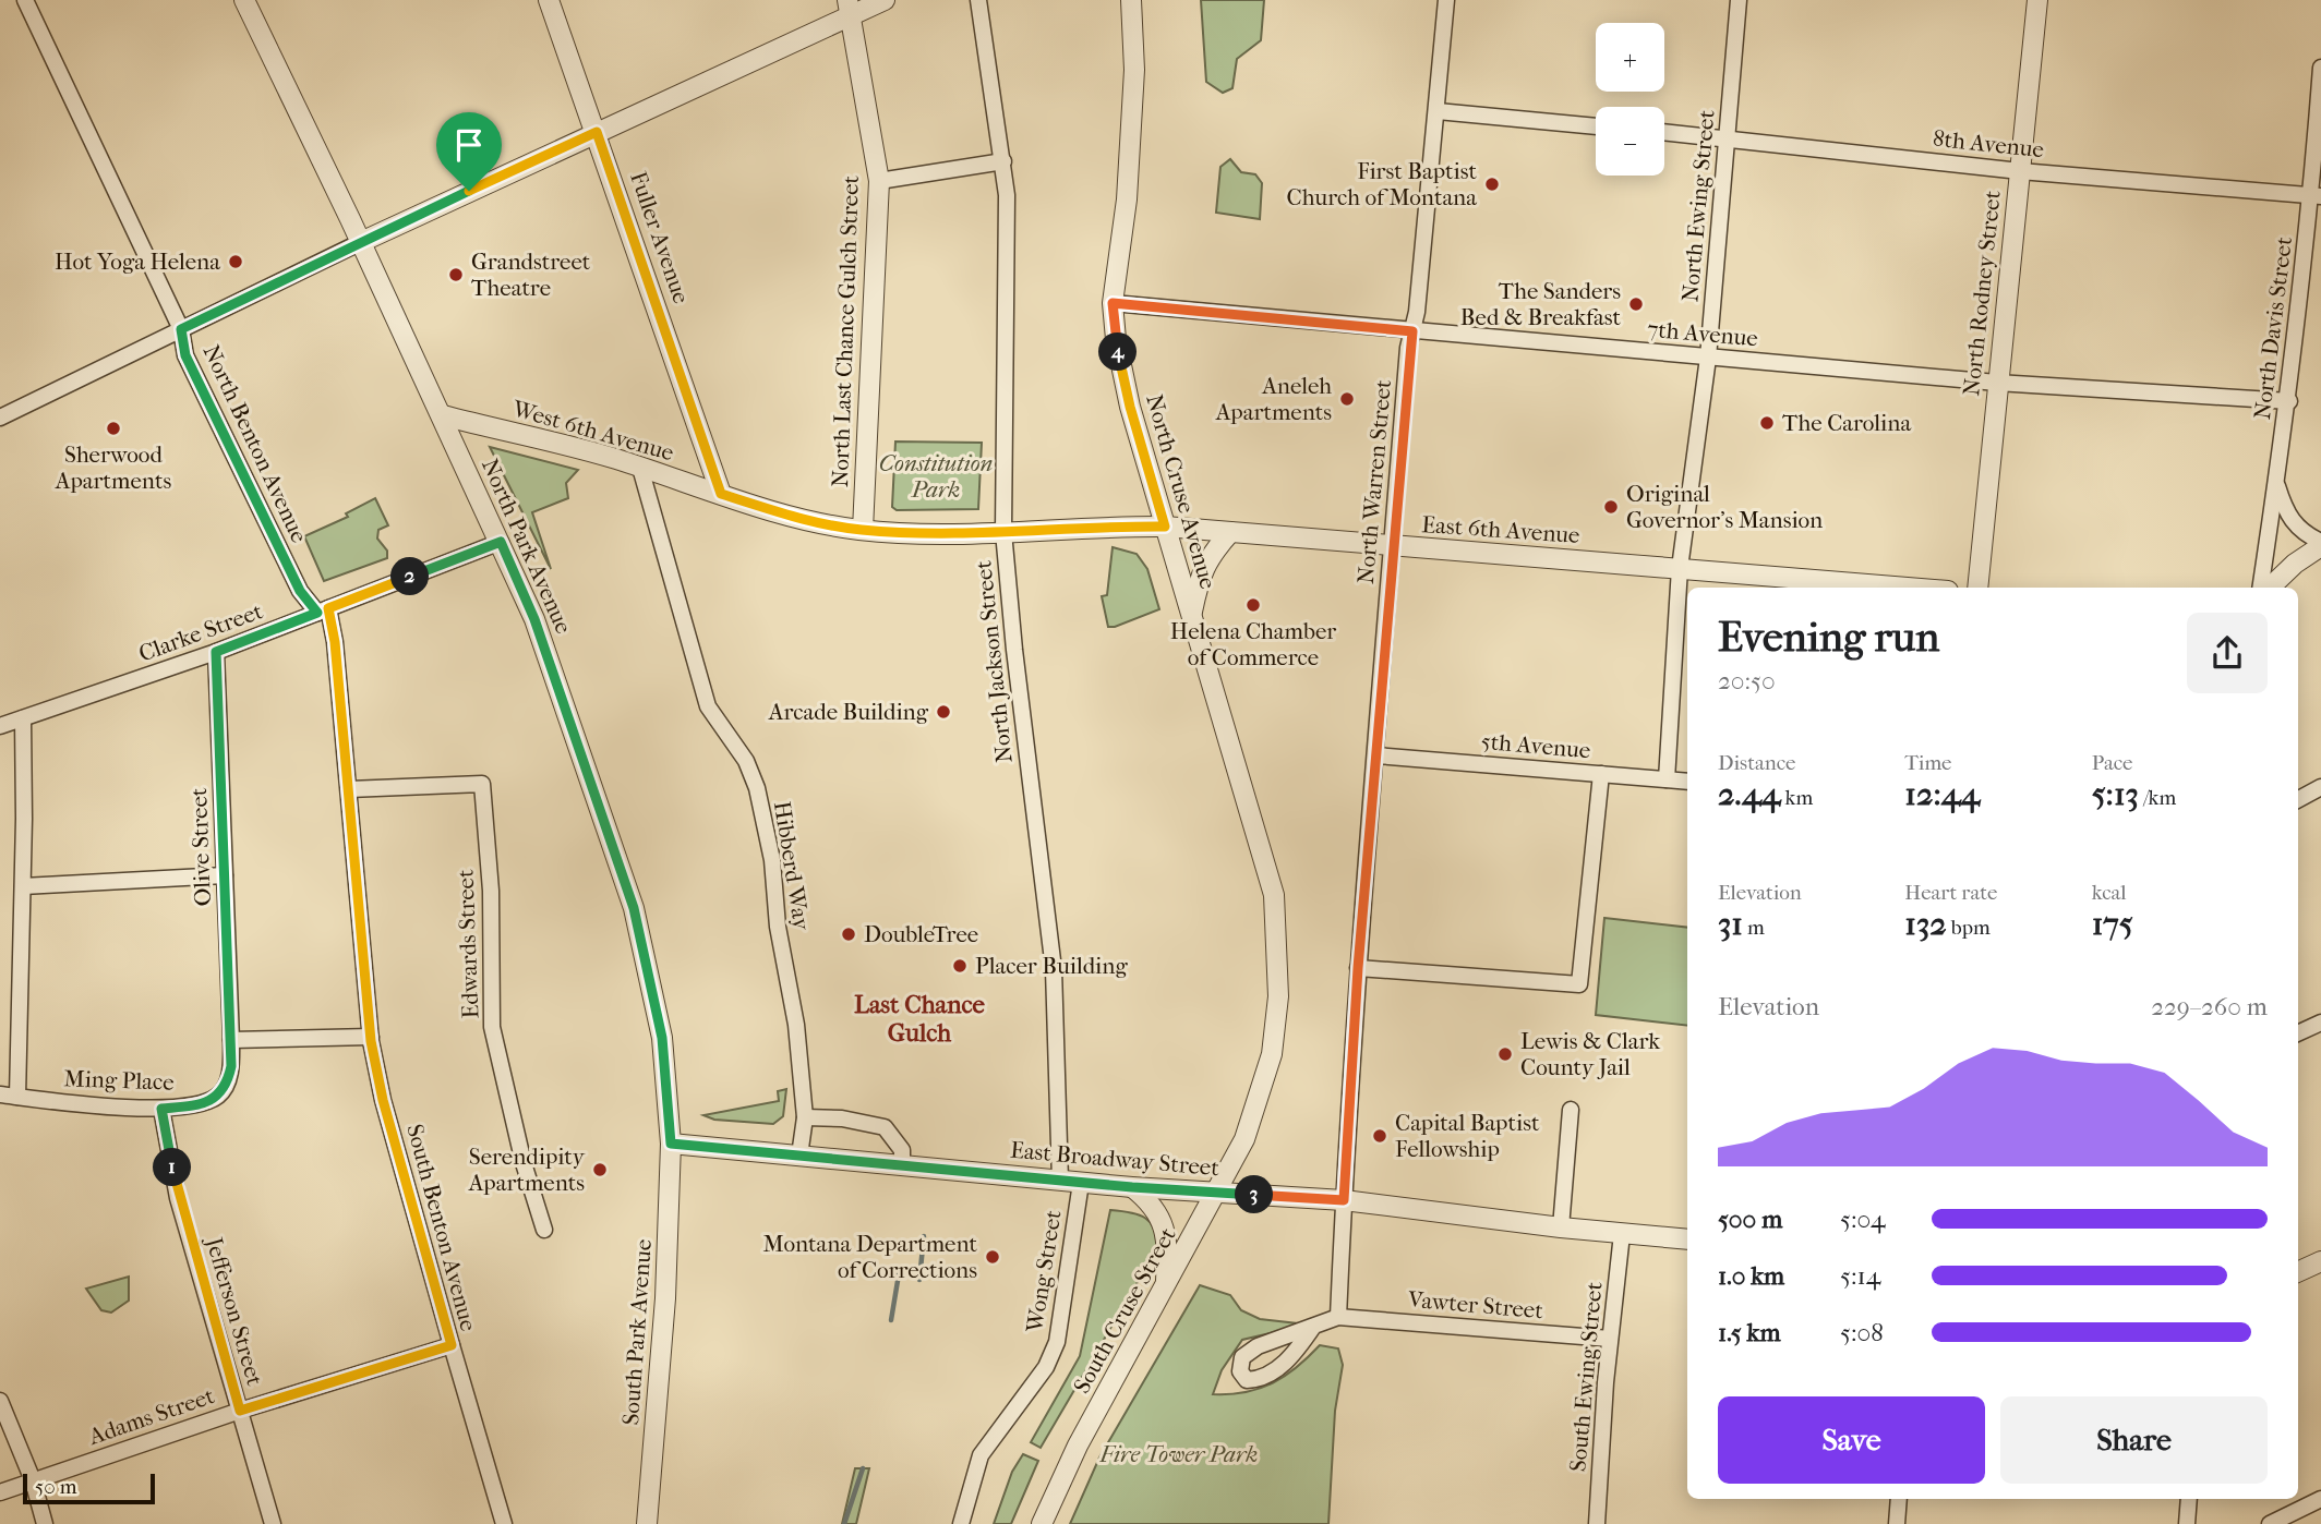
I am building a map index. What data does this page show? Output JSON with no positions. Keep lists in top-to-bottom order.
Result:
{
  "streets": {
    "street": [
      "8th Avenue",
      "North Ewing Street",
      "Fuller Avenue",
      "North Rodney Street",
      "North Davis Street",
      "North Last Chance Gulch Street",
      "7th Avenue",
      "West 6th Avenue",
      "North Benton Avenue",
      "North Warren Street",
      "North Cruse Avenue",
      "East 6th Avenue",
      "North Park Avenue",
      "Clarke Street",
      "North Jackson Street",
      "5th Avenue",
      "Olive Street",
      "Hibberd Way",
      "Edwards Street",
      "Ming Place",
      "East Broadway Street",
      "South Benton Avenue",
      "Wong Street",
      "Vawter Street",
      "South Cruse Street",
      "Jefferson Street",
      "South Park Avenue",
      "South Ewing Street",
      "Adams Street"
    ]
  },
  "crossings": [
    ["8th Avenue", "North Ewing Street"],
    ["8th Avenue", "North Rodney Street"],
    ["8th Avenue", "North Davis Street"],
    ["North Ewing Street", "7th Avenue"],
    ["North Ewing Street", "East 6th Avenue"],
    ["North Ewing Street", "5th Avenue"],
    ["Fuller Avenue", "West 6th Avenue"],
    ["North Rodney Street", "7th Avenue"],
    ["North Davis Street", "7th Avenue"],
    ["North Last Chance Gulch Street", "West 6th Avenue"],
    ["7th Avenue", "North Warren Street"],
    ["7th Avenue", "North Cruse Avenue"],
    ["West 6th Avenue", "East 6th Avenue"],
    ["West 6th Avenue", "North Park Avenue"],
    ["West 6th Avenue", "North Jackson Street"],
    ["West 6th Avenue", "Hibberd Way"],
    ["North Benton Avenue", "Clarke Street"],
    ["North Benton Avenue", "Edwards Street"],
    ["North Benton Avenue", "South Benton Avenue"],
    ["North Warren Street", "East 6th Avenue"],
    ["North Warren Street", "5th Avenue"],
    ["North Warren Street", "East Broadway Street"],
    ["North Warren Street", "Vawter Street"],
    ["North Cruse Avenue", "East 6th Avenue"],
    ["North Cruse Avenue", "South Cruse Street"],
    ["East 6th Avenue", "North Jackson Street"],
    ["North Park Avenue", "Clarke Street"],
    ["North Park Avenue", "East Broadway Street"],
    ["North Park Avenue", "South Park Avenue"],
    ["Clarke Street", "Olive Street"],
    ["North Jackson Street", "East Broadway Street"],
    ["Olive Street", "Ming Place"],
    ["Hibberd Way", "East Broadway Street"],
    ["Ming Place", "Jefferson Street"],
    ["East Broadway Street", "Wong Street"],
    ["East Broadway Street", "South Cruse Street"],
    ["East Broadway Street", "South Park Avenue"],
    ["East Broadway Street", "South Ewing Street"],
    ["South Benton Avenue", "Adams Street"],
    ["Vawter Street", "South Ewing Street"],
    ["Jefferson Street", "Adams Street"]
  ],
  "districts": ["Last Chance Gulch"],
  "parks": ["Constitution Park", "Fire Tower Park"],
  "places": [
    "First Baptist Church of Montana",
    "Hot Yoga Helena",
    "Grandstreet Theatre",
    "The Sanders Bed & Breakfast",
    "Aneleh Apartments",
    "The Carolina",
    "Sherwood Apartments",
    "Original Governor's Mansion",
    "Helena Chamber of Commerce",
    "Arcade Building",
    "DoubleTree",
    "Placer Building",
    "Lewis & Clark County Jail",
    "Capital Baptist Fellowship",
    "Serendipity Apartments",
    "Montana Department of Corrections"
  ],
  "scale_bar": "50 m",
  "page": {
    "map_buttons": ["+", "−"],
    "pins": [
      "4",
      "2",
      "1",
      "3"
    ],
    "heading": ["Evening run", "20:50"],
    "stats": [
      ["Distance", "2.44 km"],
      ["Time", "12:44"],
      ["Pace", "5:13 /km"],
      ["Elevation", "31 m"],
      ["Heart rate", "132 bpm"],
      ["kcal", "175"]
    ],
    "chart": ["Elevation", "229–260 m"],
    "list": [
      {
        "name": "500 m",
        "note": "5:04"
      },
      {
        "name": "1.0 km",
        "note": "5:14"
      },
      {
        "name": "1.5 km",
        "note": "5:08"
      }
    ],
    "buttons": ["Save", "Share"],
    "scale": "50 m"
  }
}
